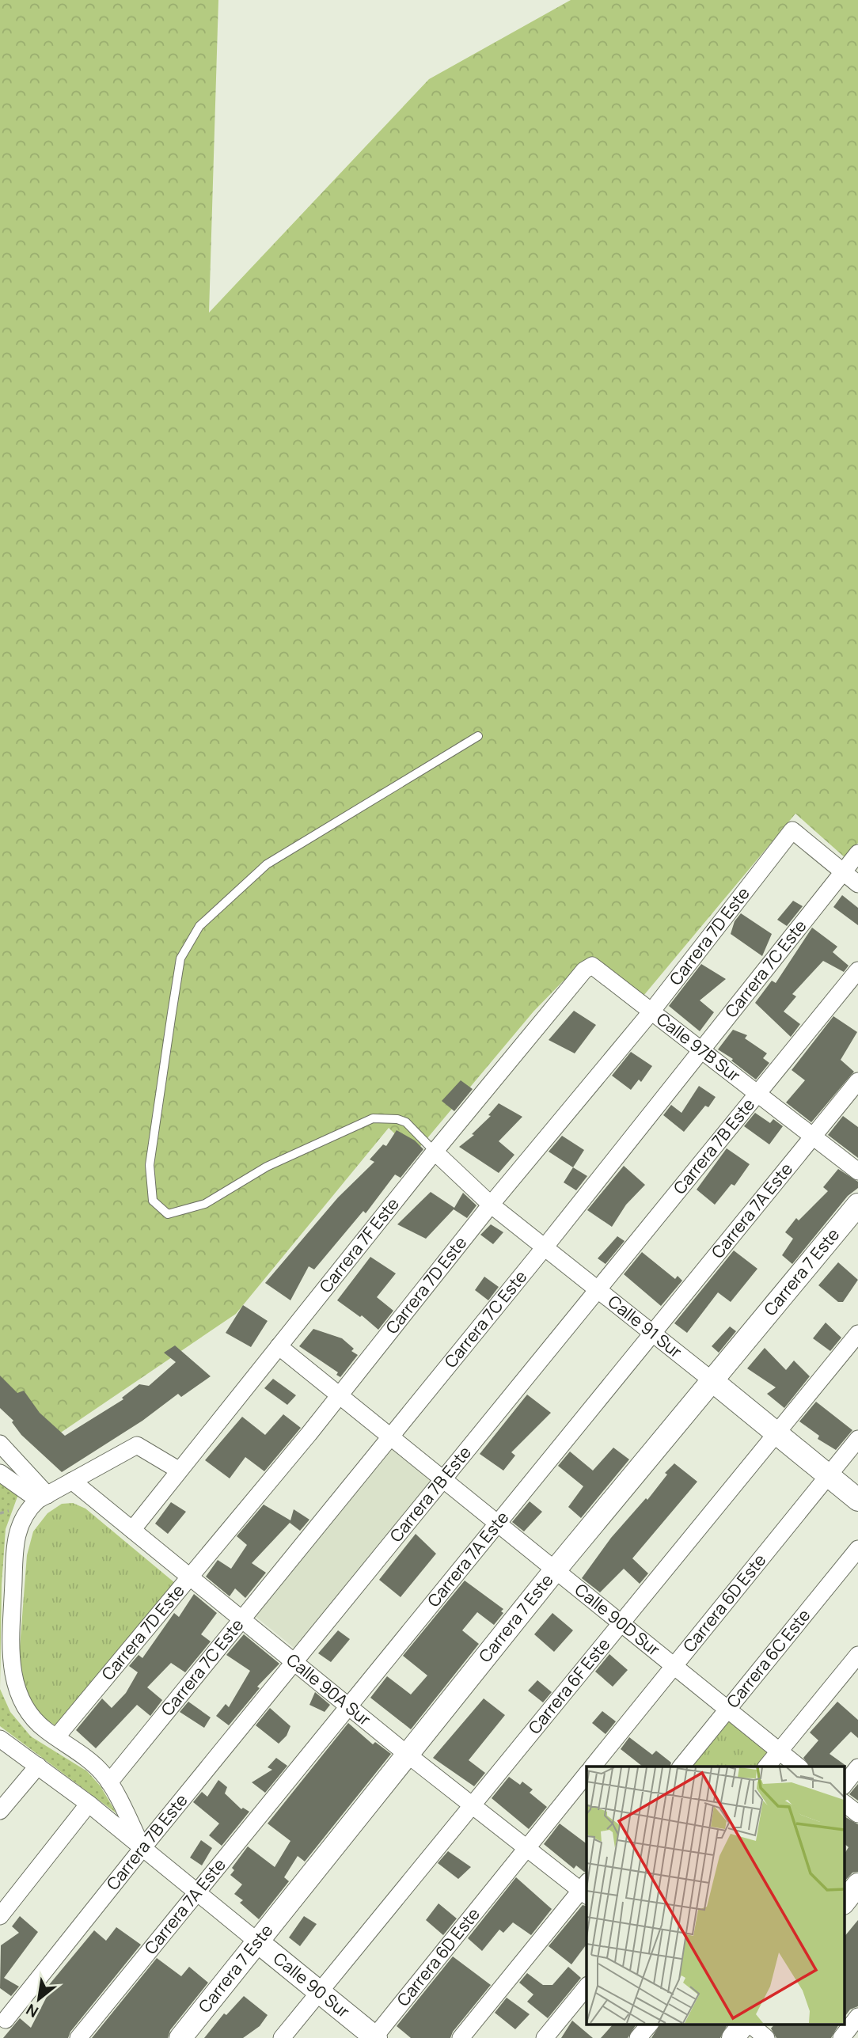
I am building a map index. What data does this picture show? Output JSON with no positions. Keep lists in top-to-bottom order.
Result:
{
  "streets": {
    "street": [
      "Carrera 7D Este",
      "Carrera 7C Este",
      "Calle 97B Sur",
      "Carrera 7B Este",
      "Carrera 7A Este",
      "Carrera 7F Este",
      "Carrera 7 Este",
      "Calle 91 Sur",
      "Carrera 6D Este",
      "Calle 90D Sur",
      "Carrera 6C Este",
      "Carrera 6F Este",
      "Calle 90A Sur",
      "Calle 90 Sur"
    ]
  },
  "crossings": [
    ["Carrera 7D Este", "Carrera 7C Este"],
    ["Carrera 7D Este", "Calle 97B Sur"],
    ["Carrera 7D Este", "Calle 91 Sur"],
    ["Carrera 7D Este", "Calle 90D Sur"],
    ["Carrera 7D Este", "Calle 90A Sur"],
    ["Carrera 7D Este", "Calle 90 Sur"],
    ["Carrera 7C Este", "Calle 97B Sur"],
    ["Carrera 7C Este", "Calle 91 Sur"],
    ["Carrera 7C Este", "Calle 90D Sur"],
    ["Carrera 7C Este", "Calle 90A Sur"],
    ["Carrera 7C Este", "Calle 90 Sur"],
    ["Calle 97B Sur", "Carrera 7B Este"],
    ["Calle 97B Sur", "Carrera 7A Este"],
    ["Calle 97B Sur", "Carrera 7F Este"],
    ["Carrera 7B Este", "Calle 91 Sur"],
    ["Carrera 7B Este", "Calle 90D Sur"],
    ["Carrera 7B Este", "Calle 90A Sur"],
    ["Carrera 7B Este", "Calle 90 Sur"],
    ["Carrera 7A Este", "Calle 91 Sur"],
    ["Carrera 7A Este", "Calle 90D Sur"],
    ["Carrera 7A Este", "Calle 90A Sur"],
    ["Carrera 7A Este", "Calle 90 Sur"],
    ["Carrera 7F Este", "Calle 91 Sur"],
    ["Carrera 7F Este", "Calle 90D Sur"],
    ["Carrera 7F Este", "Calle 90A Sur"],
    ["Carrera 7 Este", "Calle 91 Sur"],
    ["Carrera 7 Este", "Calle 90D Sur"],
    ["Carrera 7 Este", "Calle 90A Sur"],
    ["Carrera 7 Este", "Calle 90 Sur"],
    ["Calle 91 Sur", "Carrera 6D Este"],
    ["Calle 91 Sur", "Carrera 6F Este"],
    ["Carrera 6D Este", "Calle 90D Sur"],
    ["Carrera 6D Este", "Calle 90A Sur"],
    ["Carrera 6D Este", "Calle 90 Sur"],
    ["Calle 90D Sur", "Carrera 6C Este"],
    ["Calle 90D Sur", "Carrera 6F Este"],
    ["Carrera 6F Este", "Calle 90A Sur"],
    ["Carrera 6F Este", "Calle 90 Sur"]
  ],
  "north": "bottom left"
}
